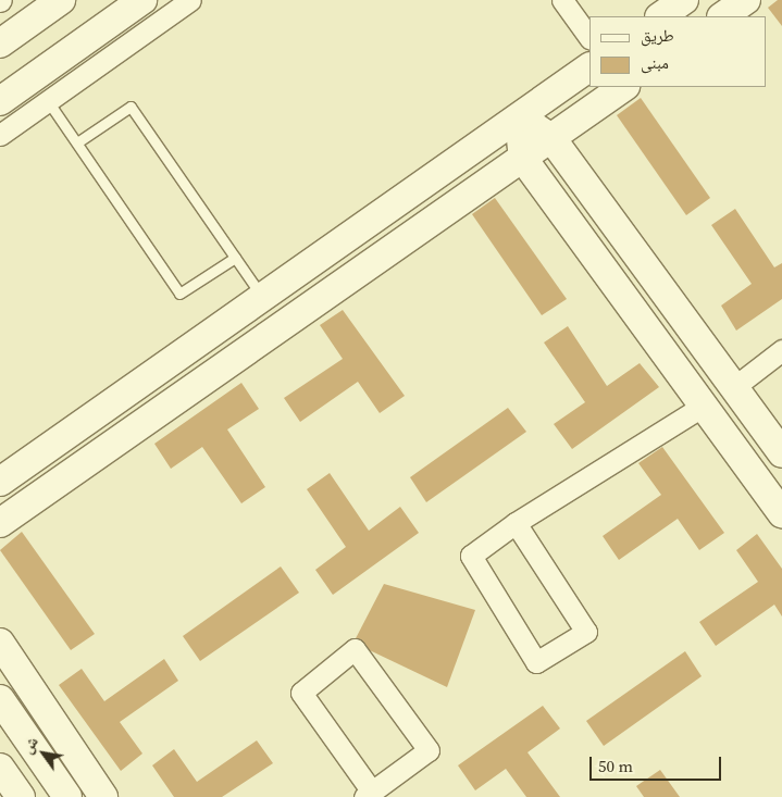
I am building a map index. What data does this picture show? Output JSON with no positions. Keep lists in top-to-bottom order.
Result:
{
  "legend": ["طريق", "مبنى"],
  "scale_bar": "50 m",
  "north": "top left"
}
